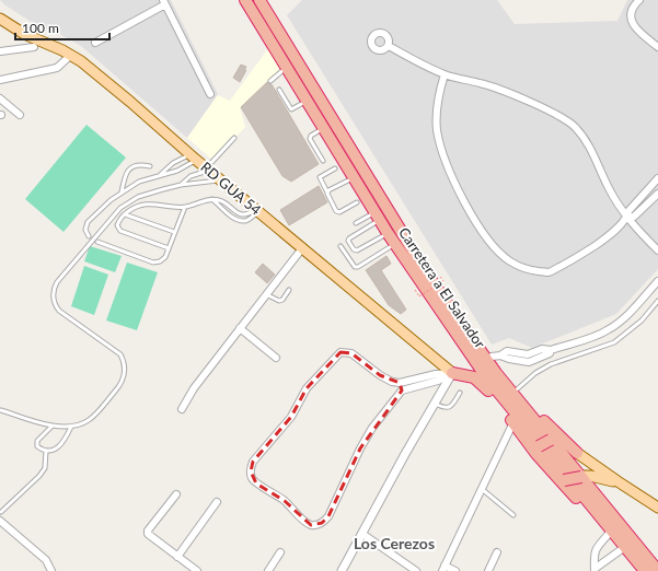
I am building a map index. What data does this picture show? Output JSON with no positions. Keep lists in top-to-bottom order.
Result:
{
  "streets": {
    "highway": ["Carretera a El Salvador"],
    "main road": ["RD GUA 54"]
  },
  "districts": ["Los Cerezos"],
  "scale_bar": "100 m"
}
